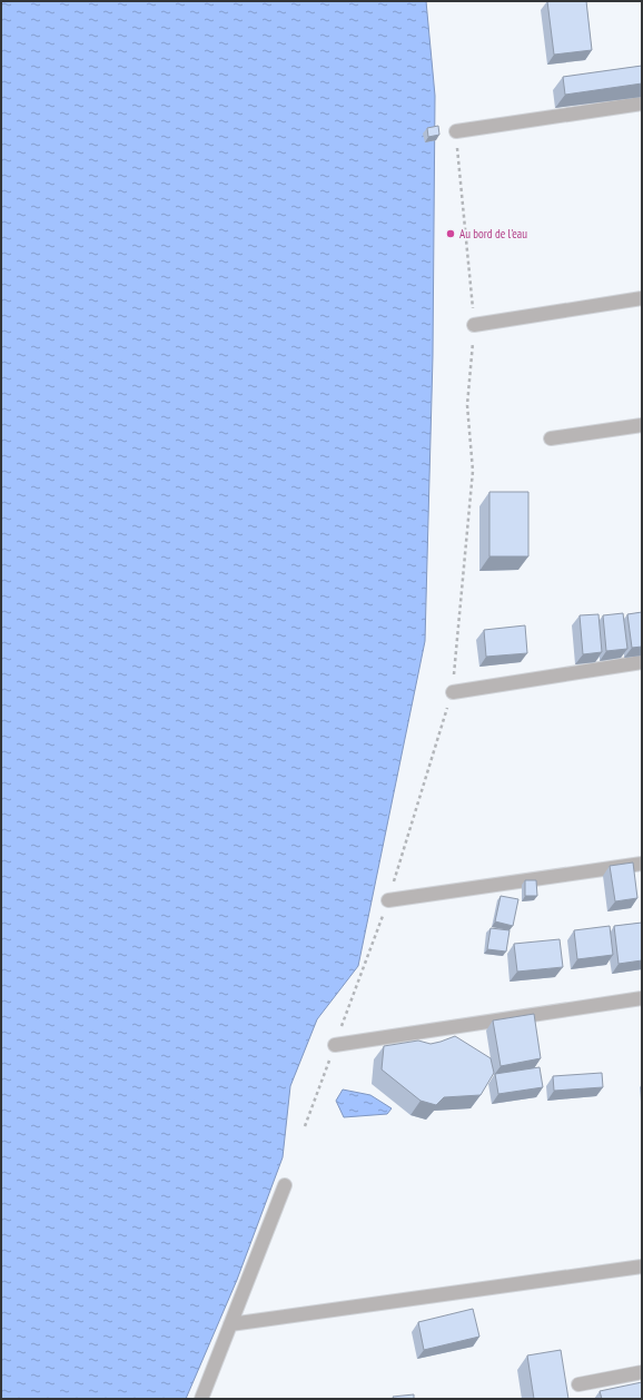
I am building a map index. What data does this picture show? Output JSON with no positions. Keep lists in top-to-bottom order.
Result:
{
  "places": ["Au bord de l'eau"]
}
